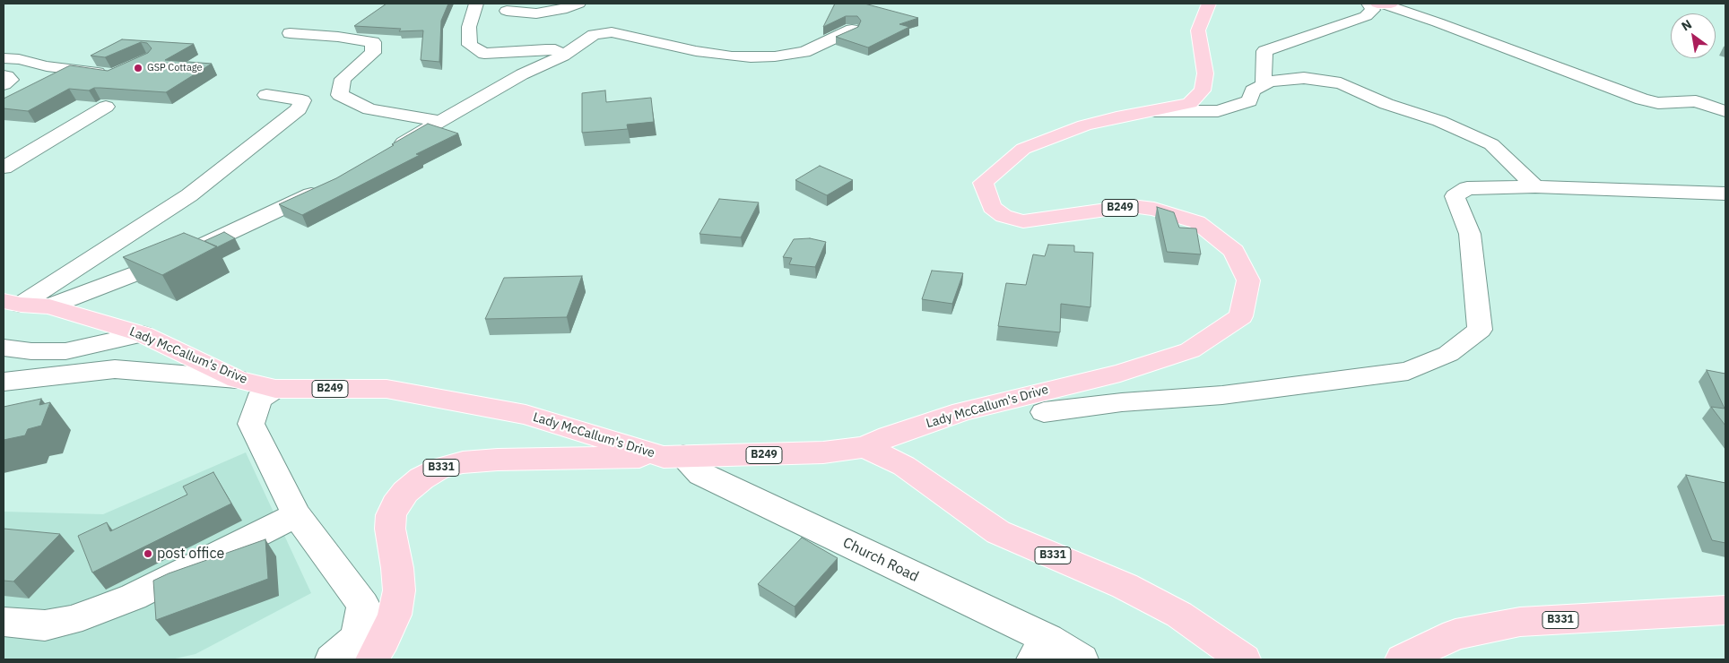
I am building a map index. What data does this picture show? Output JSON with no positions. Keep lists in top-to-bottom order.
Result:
{
  "streets": {
    "main road": ["B249", "Lady McCallum's Drive", "B331"],
    "street": ["Church Road"]
  },
  "crossings": [
    ["Lady McCallum's Drive", "B331"],
    ["Lady McCallum's Drive", "Church Road"],
    ["B331", "Church Road"]
  ],
  "places": ["GSP Cottage", "post office"],
  "north": "top left"
}
